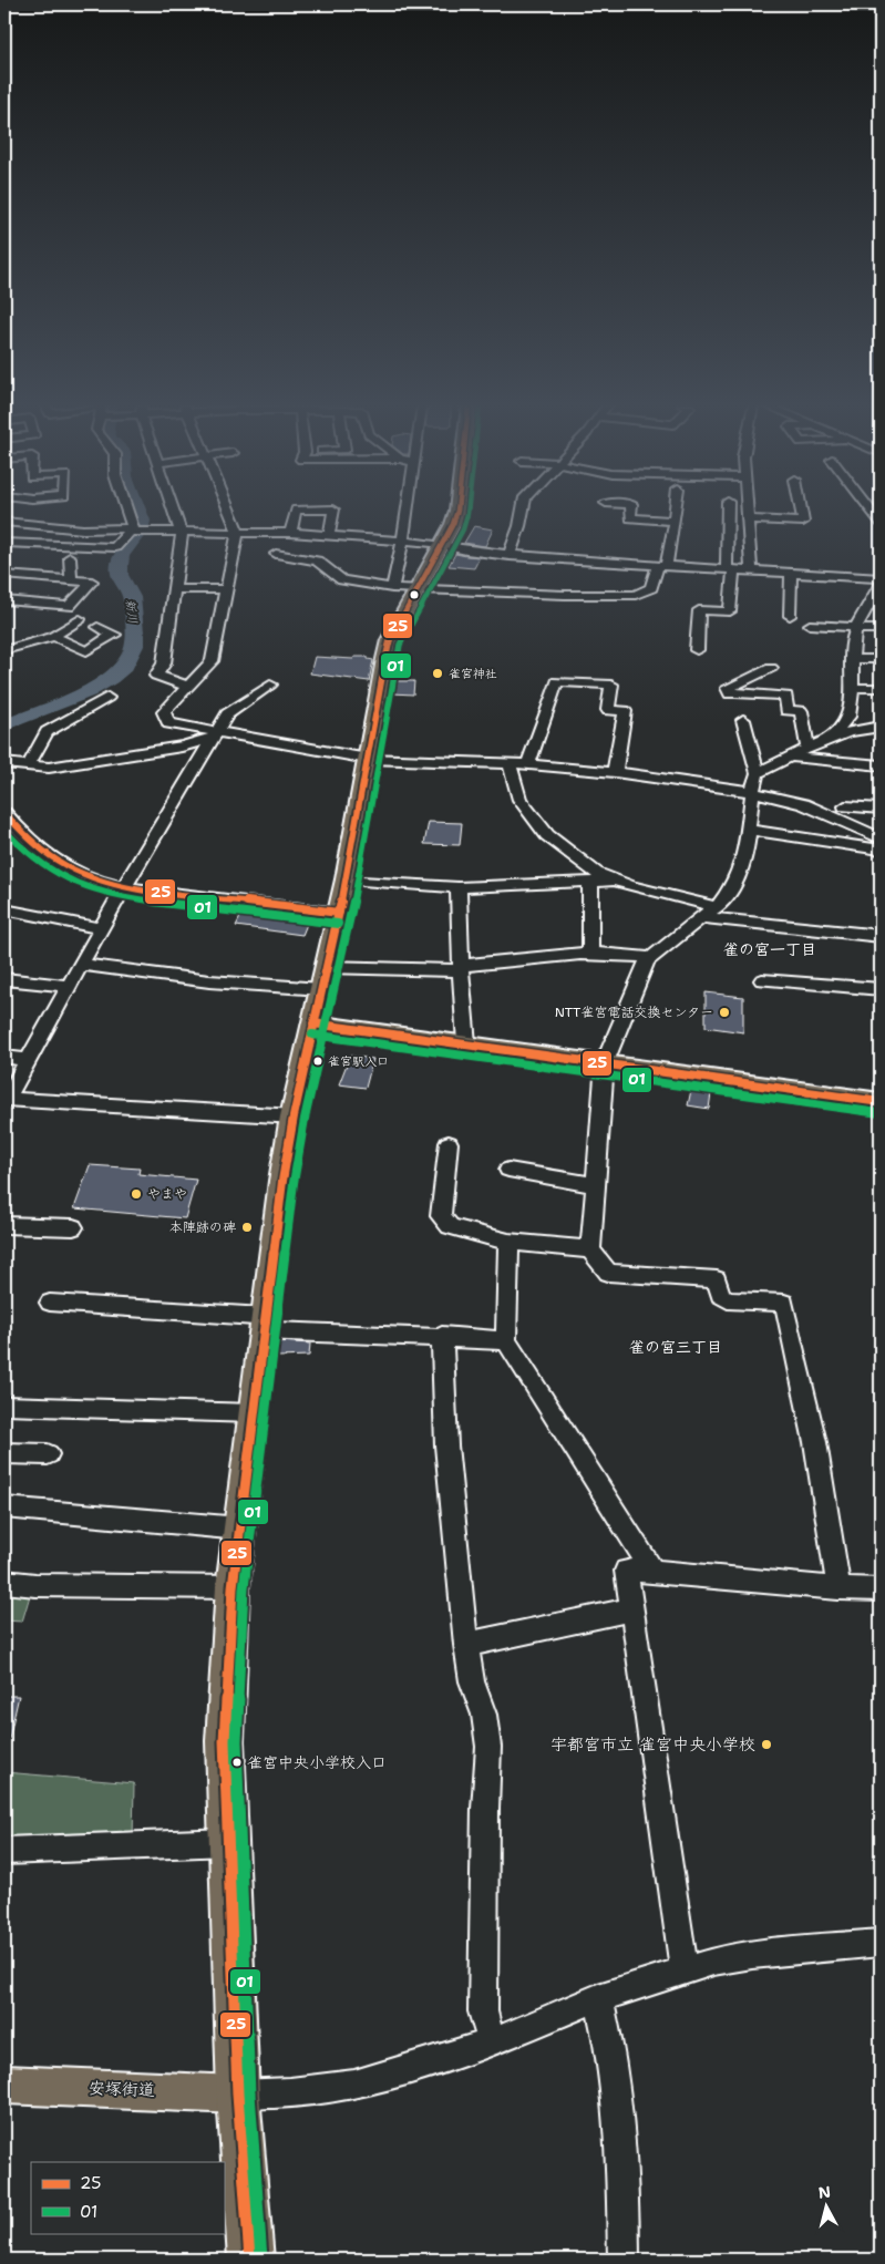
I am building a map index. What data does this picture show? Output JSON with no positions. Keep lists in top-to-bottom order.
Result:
{
  "streets": {
    "main road": ["安塚街道"]
  },
  "districts": ["雀の宮一丁目", "雀の宮三丁目"],
  "water": ["新川"],
  "places": [
    "雀宮神社",
    "NTT雀宮電話交換センター",
    "雀宮駅入口",
    "やまや",
    "本陣跡の碑",
    "宇都宮市立 雀宮中央小学校",
    "雀宮中央小学校入口"
  ],
  "lines": ["transit line 25", "transit line 01"],
  "legend": ["25", "01"],
  "north": "top"
}
